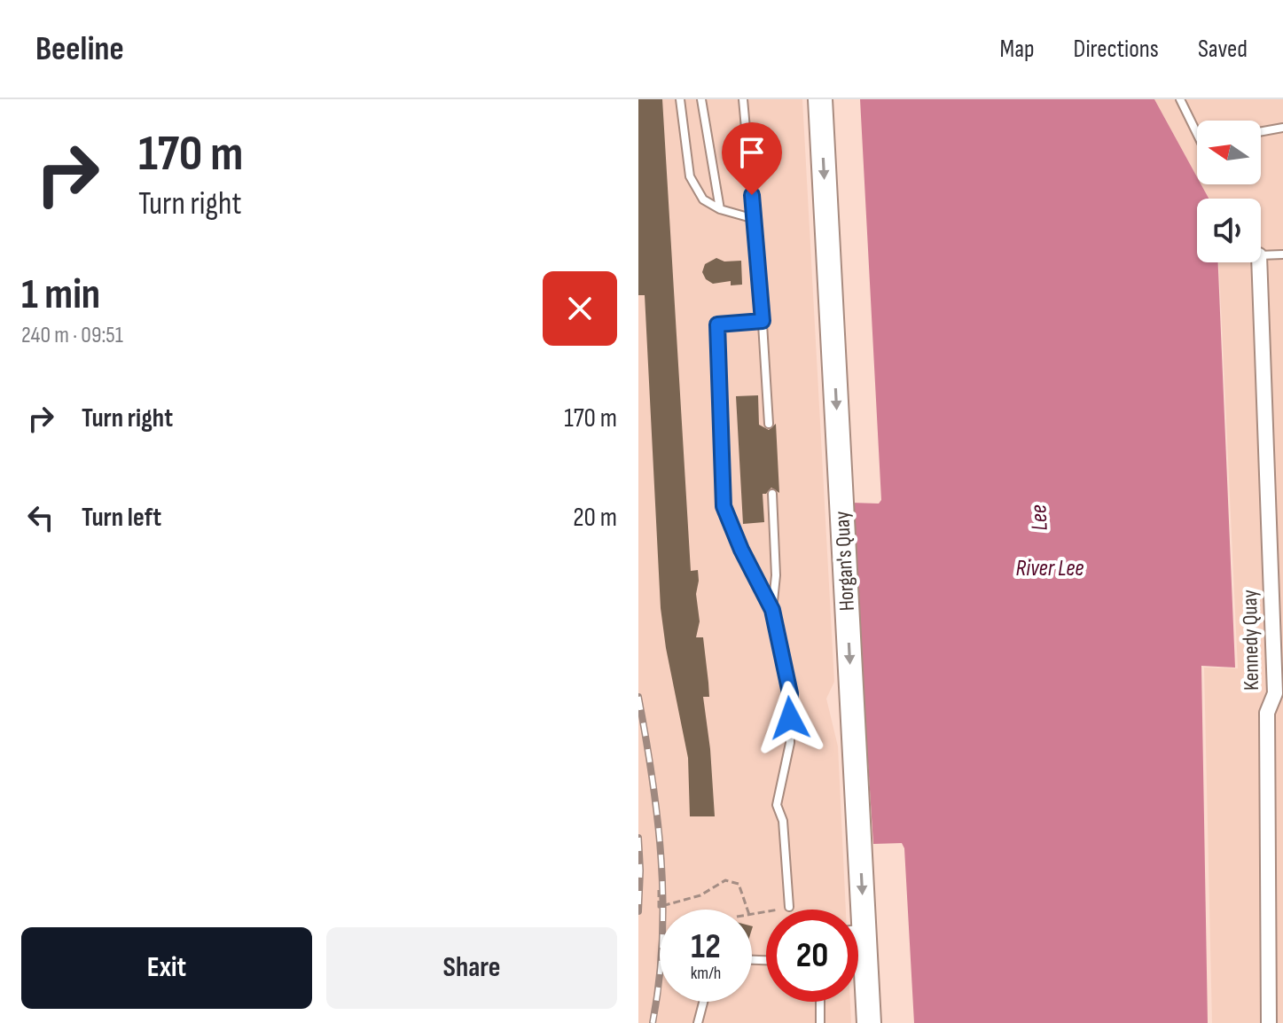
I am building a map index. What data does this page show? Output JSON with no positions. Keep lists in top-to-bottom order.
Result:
{
  "streets": {
    "highway": ["Horgan's Quay"],
    "street": ["Kennedy Quay"]
  },
  "one_way": ["Horgan's Quay"],
  "water": ["Lee", "River Lee"],
  "north": "left",
  "page": {
    "header": "Beeline",
    "nav": ["Map", "Directions", "Saved"],
    "turn": ["170 m", "Turn right"],
    "heading": ["1 min", "240 m · 09:51"],
    "list": [
      {
        "name": "Turn right",
        "value": "170 m"
      },
      {
        "name": "Turn left",
        "value": "20 m"
      }
    ],
    "speed": "12 km/h",
    "limit": "20",
    "buttons": ["Exit", "Share"]
  }
}
